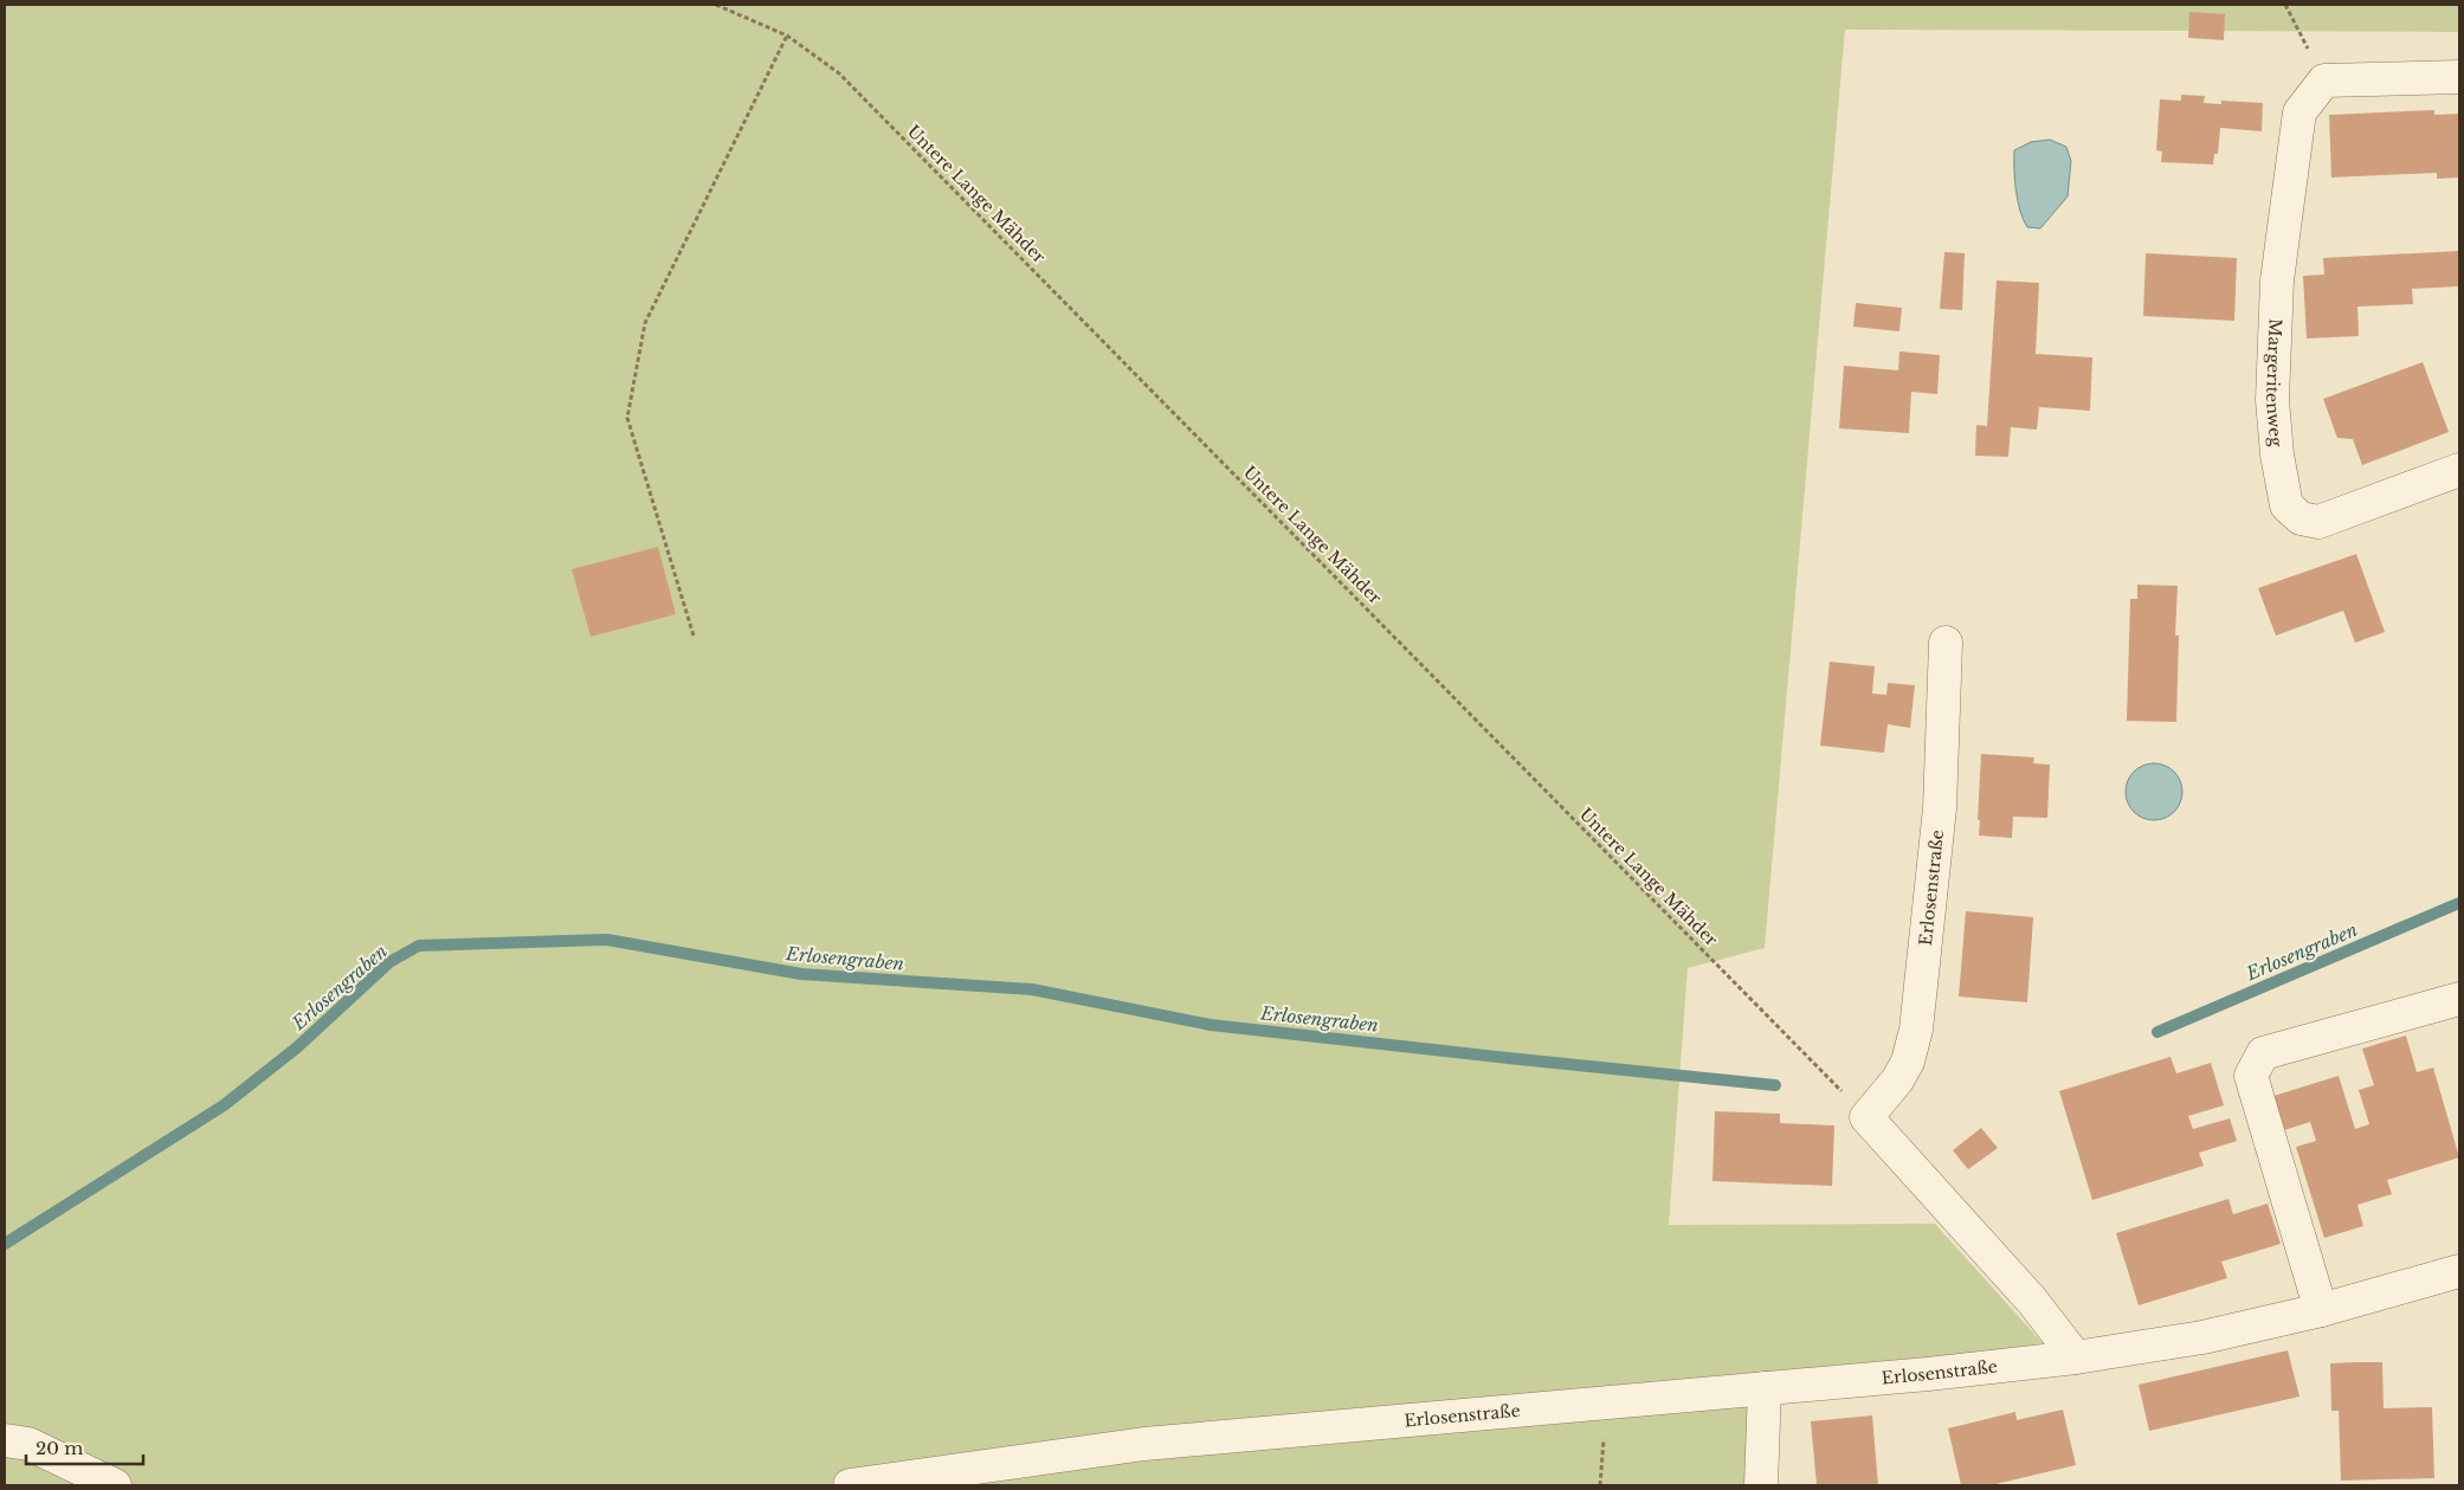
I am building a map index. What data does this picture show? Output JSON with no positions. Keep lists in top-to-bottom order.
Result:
{
  "streets": {
    "street": ["Margeritenweg", "Erlosenstraße"],
    "path": ["Untere Lange Mähder"]
  },
  "crossings": [
    ["Untere Lange Mähder", "Erlosenstraße"]
  ],
  "water": ["Erlosengraben"],
  "scale_bar": "20 m"
}
